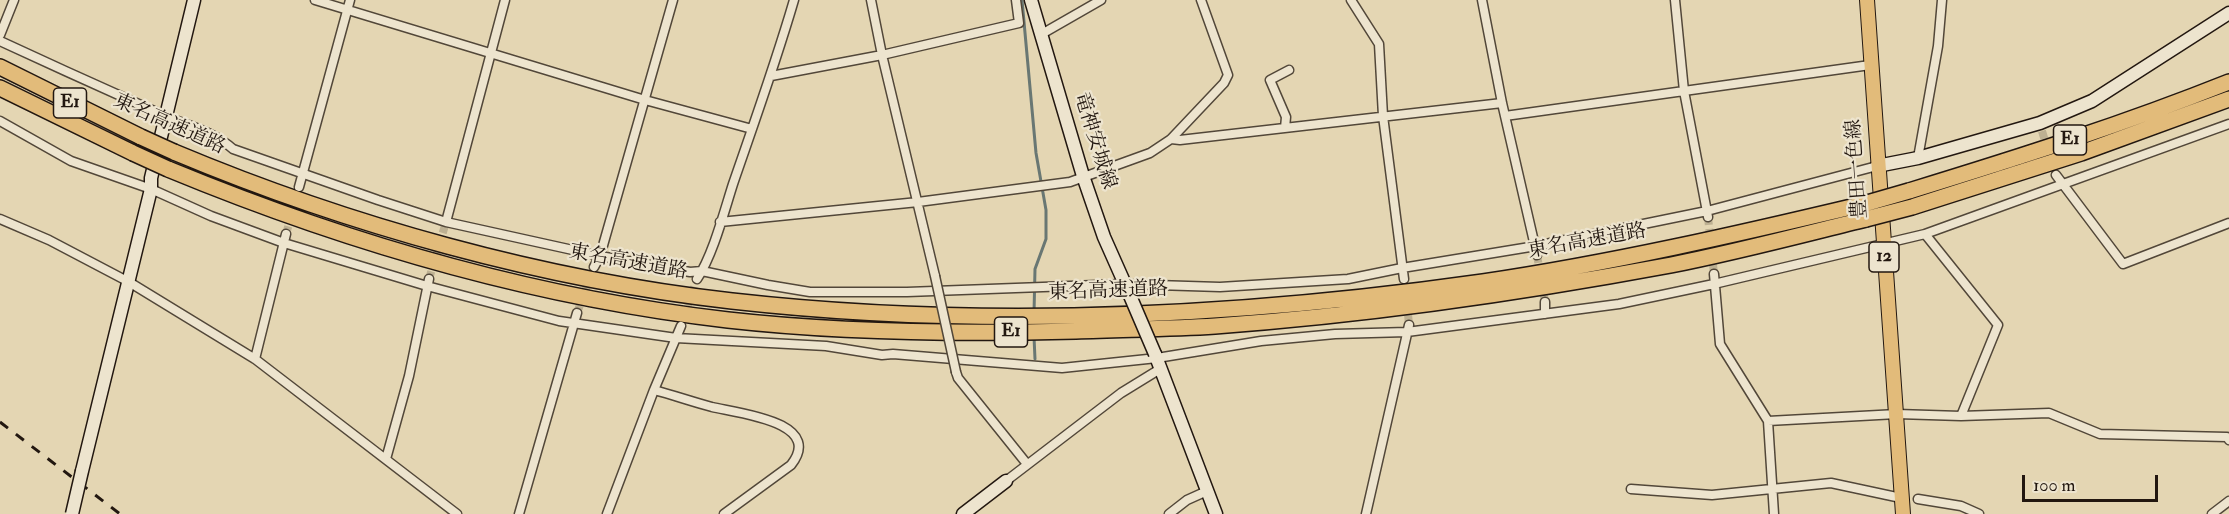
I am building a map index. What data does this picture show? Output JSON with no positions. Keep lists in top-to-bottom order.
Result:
{
  "streets": {
    "highway": ["E1", "東名高速道路"],
    "main road": ["豊田一色線", "12"],
    "street": ["竜神安城線"]
  },
  "scale_bar": "100 m"
}
